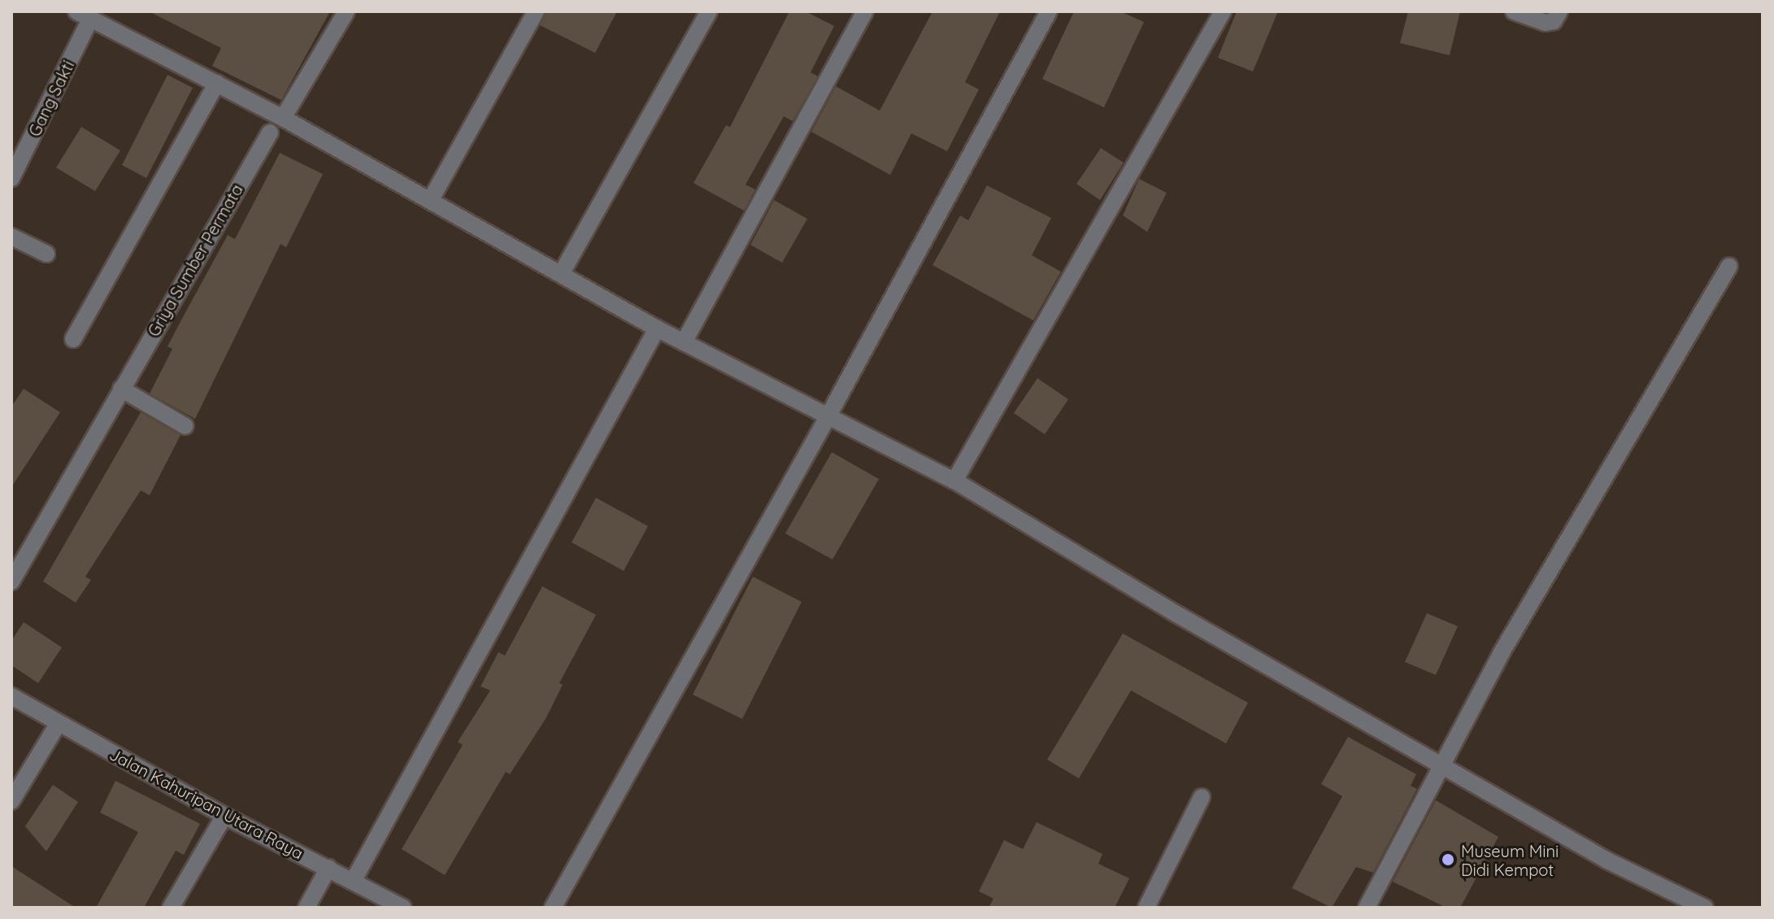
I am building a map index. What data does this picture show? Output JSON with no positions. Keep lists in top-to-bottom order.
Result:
{
  "streets": {
    "street": ["Gang Sakti", "Griya Sumber Permata", "Jalan Kahuripan Utara Raya"]
  },
  "places": ["Museum Mini Didi Kempot"]
}
